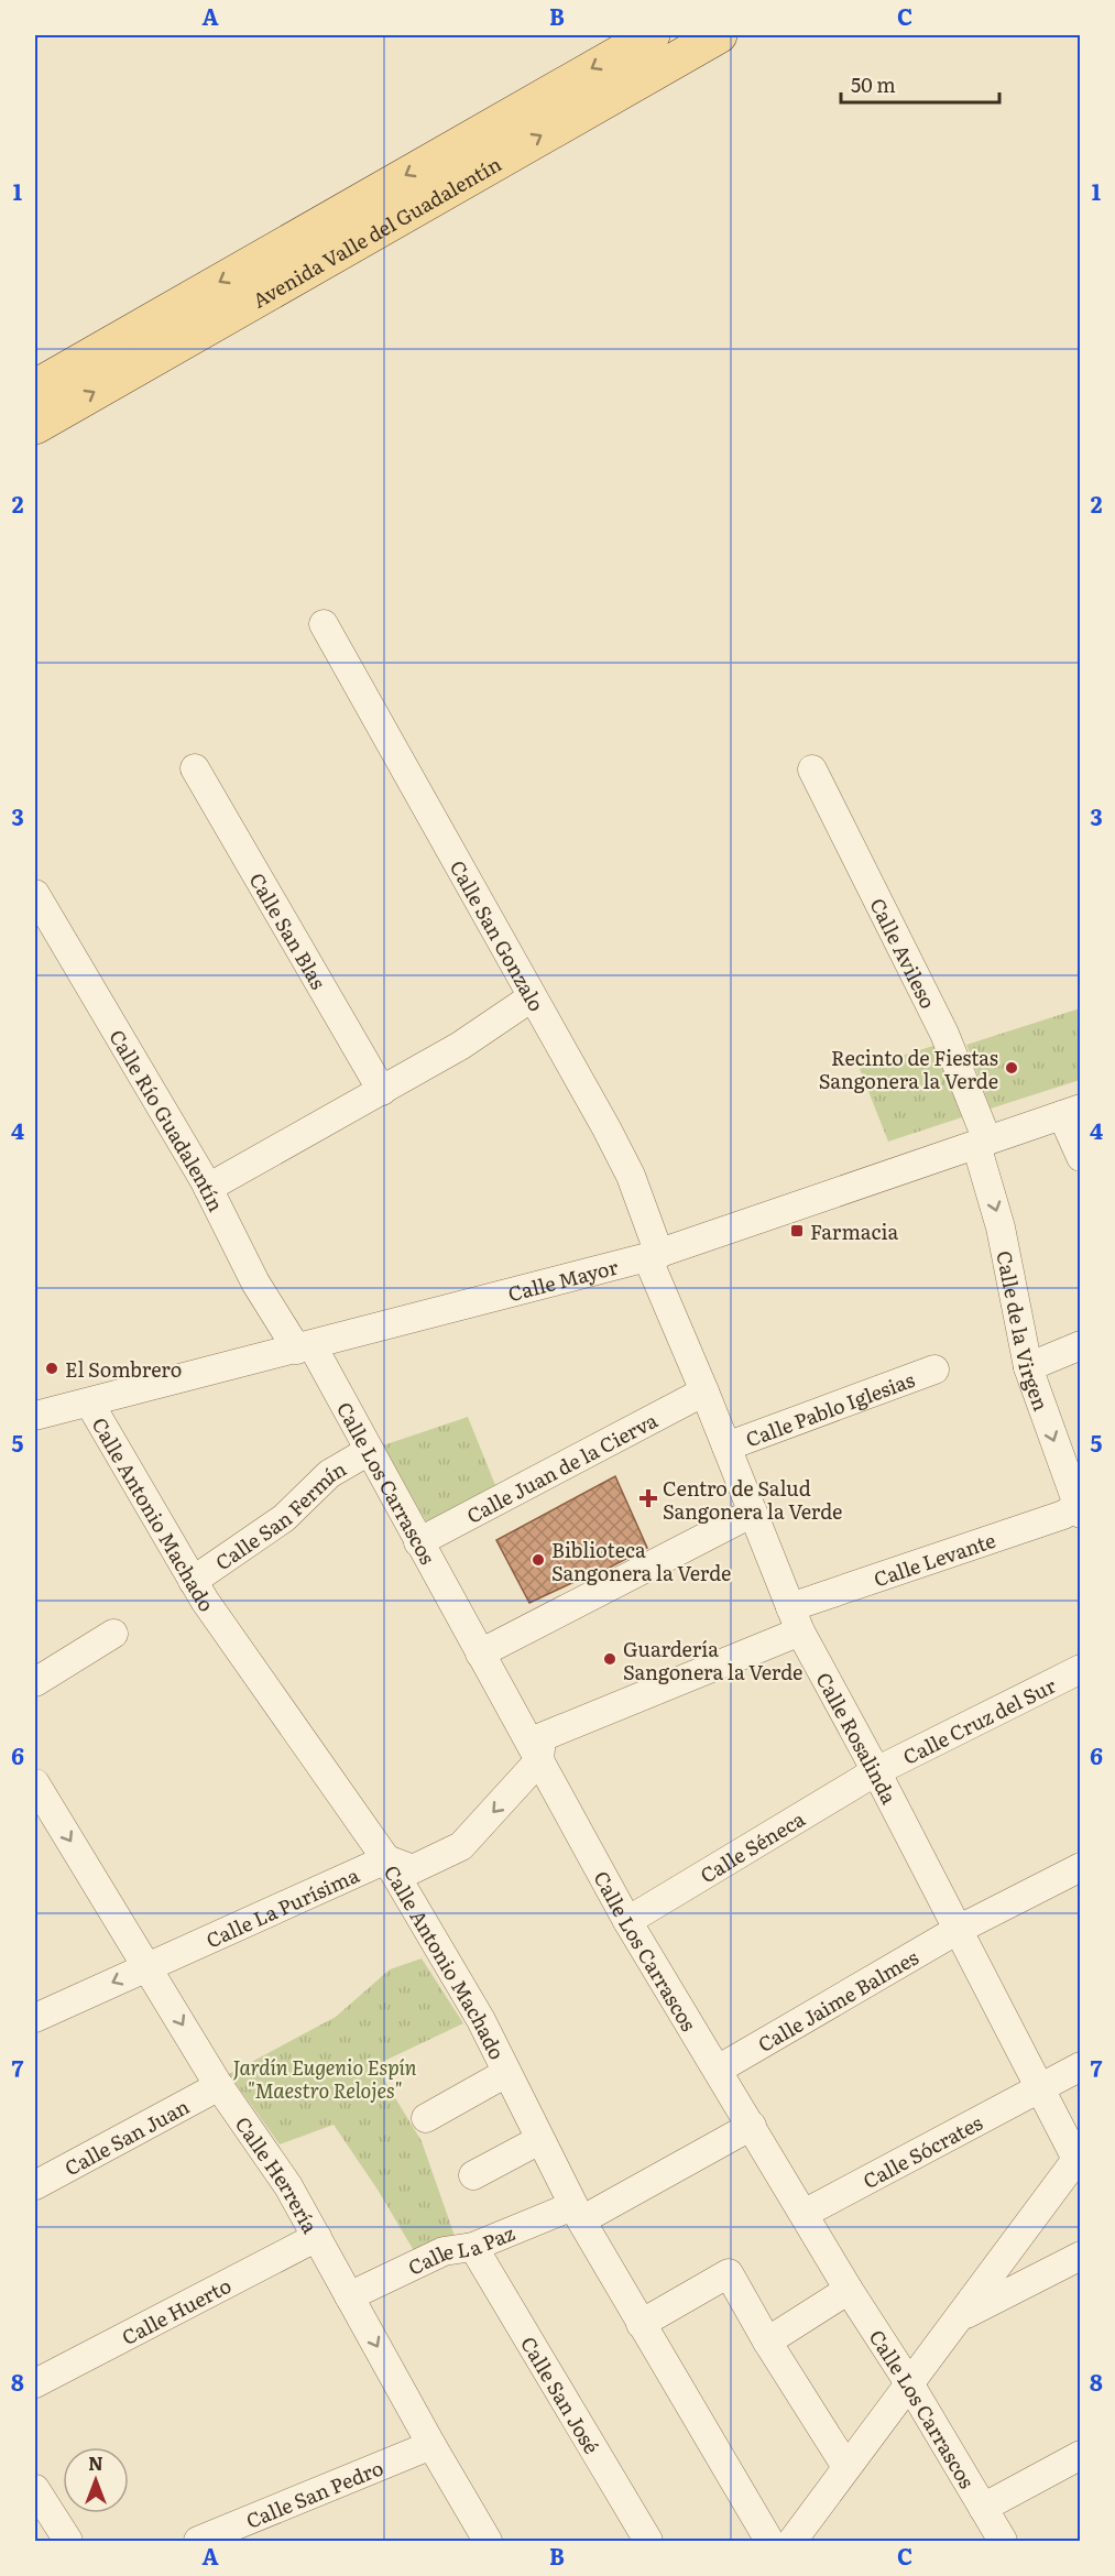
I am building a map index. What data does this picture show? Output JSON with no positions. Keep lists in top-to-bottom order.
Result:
{
  "streets": {
    "main road": ["Avenida Valle del Guadalentín"],
    "street": [
      "Calle San Blas",
      "Calle San Gonzalo",
      "Calle Avileso",
      "Calle Río Guadalentín",
      "Calle Mayor",
      "Calle de la Virgen",
      "Calle Pablo Iglesias",
      "Calle Juan de la Cierva",
      "Calle Los Carrascos",
      "Calle Antonio Machado",
      "Calle San Fermín",
      "Calle Levante",
      "Calle Cruz del Sur",
      "Calle Rosalinda",
      "Calle Séneca",
      "Calle La Purísima",
      "Calle Jaime Balmes",
      "Calle San Juan",
      "Calle Sócrates",
      "Calle Herrería",
      "Calle La Paz",
      "Calle Huerto",
      "Calle San José",
      "Calle San Pedro"
    ]
  },
  "crossings": [
    ["Calle San Gonzalo", "Calle Mayor"],
    ["Calle San Gonzalo", "Calle Rosalinda"],
    ["Calle Avileso", "Calle Mayor"],
    ["Calle Avileso", "Calle de la Virgen"],
    ["Calle Río Guadalentín", "Calle Mayor"],
    ["Calle Río Guadalentín", "Calle Los Carrascos"],
    ["Calle Mayor", "Calle de la Virgen"],
    ["Calle Mayor", "Calle Los Carrascos"],
    ["Calle Mayor", "Calle Antonio Machado"],
    ["Calle Mayor", "Calle Rosalinda"],
    ["Calle de la Virgen", "Calle Levante"],
    ["Calle Pablo Iglesias", "Calle Rosalinda"],
    ["Calle Juan de la Cierva", "Calle Los Carrascos"],
    ["Calle Juan de la Cierva", "Calle Rosalinda"],
    ["Calle Los Carrascos", "Calle San Fermín"],
    ["Calle Los Carrascos", "Calle Levante"],
    ["Calle Los Carrascos", "Calle Séneca"],
    ["Calle Los Carrascos", "Calle Jaime Balmes"],
    ["Calle Los Carrascos", "Calle Sócrates"],
    ["Calle Los Carrascos", "Calle La Paz"],
    ["Calle Antonio Machado", "Calle San Fermín"],
    ["Calle Antonio Machado", "Calle La Purísima"],
    ["Calle Antonio Machado", "Calle La Paz"],
    ["Calle Levante", "Calle Rosalinda"],
    ["Calle Cruz del Sur", "Calle Rosalinda"],
    ["Calle Cruz del Sur", "Calle Séneca"],
    ["Calle Rosalinda", "Calle Séneca"],
    ["Calle Rosalinda", "Calle Jaime Balmes"],
    ["Calle Rosalinda", "Calle Sócrates"],
    ["Calle La Purísima", "Calle Herrería"],
    ["Calle San Juan", "Calle Herrería"],
    ["Calle Herrería", "Calle La Paz"],
    ["Calle Herrería", "Calle Huerto"],
    ["Calle Herrería", "Calle San Pedro"],
    ["Calle La Paz", "Calle San José"]
  ],
  "one_way": ["Calle de la Virgen", "Calle Herrería"],
  "parks": ["Jardín Eugenio Espín \"Maestro Relojes\""],
  "places": {
    "other": [
      "Recinto de Fiestas Sangonera la Verde",
      "El Sombrero",
      "Biblioteca Sangonera la Verde",
      "Guardería Sangonera la Verde"
    ],
    "transit": ["Farmacia"],
    "health": ["Centro de Salud Sangonera la Verde"]
  },
  "scale_bar": "50 m",
  "north": "top",
  "grid": {
    "columns": ["A", "B", "C"],
    "rows": [
      "1",
      "2",
      "3",
      "4",
      "5",
      "6",
      "7",
      "8"
    ]
  }
}
